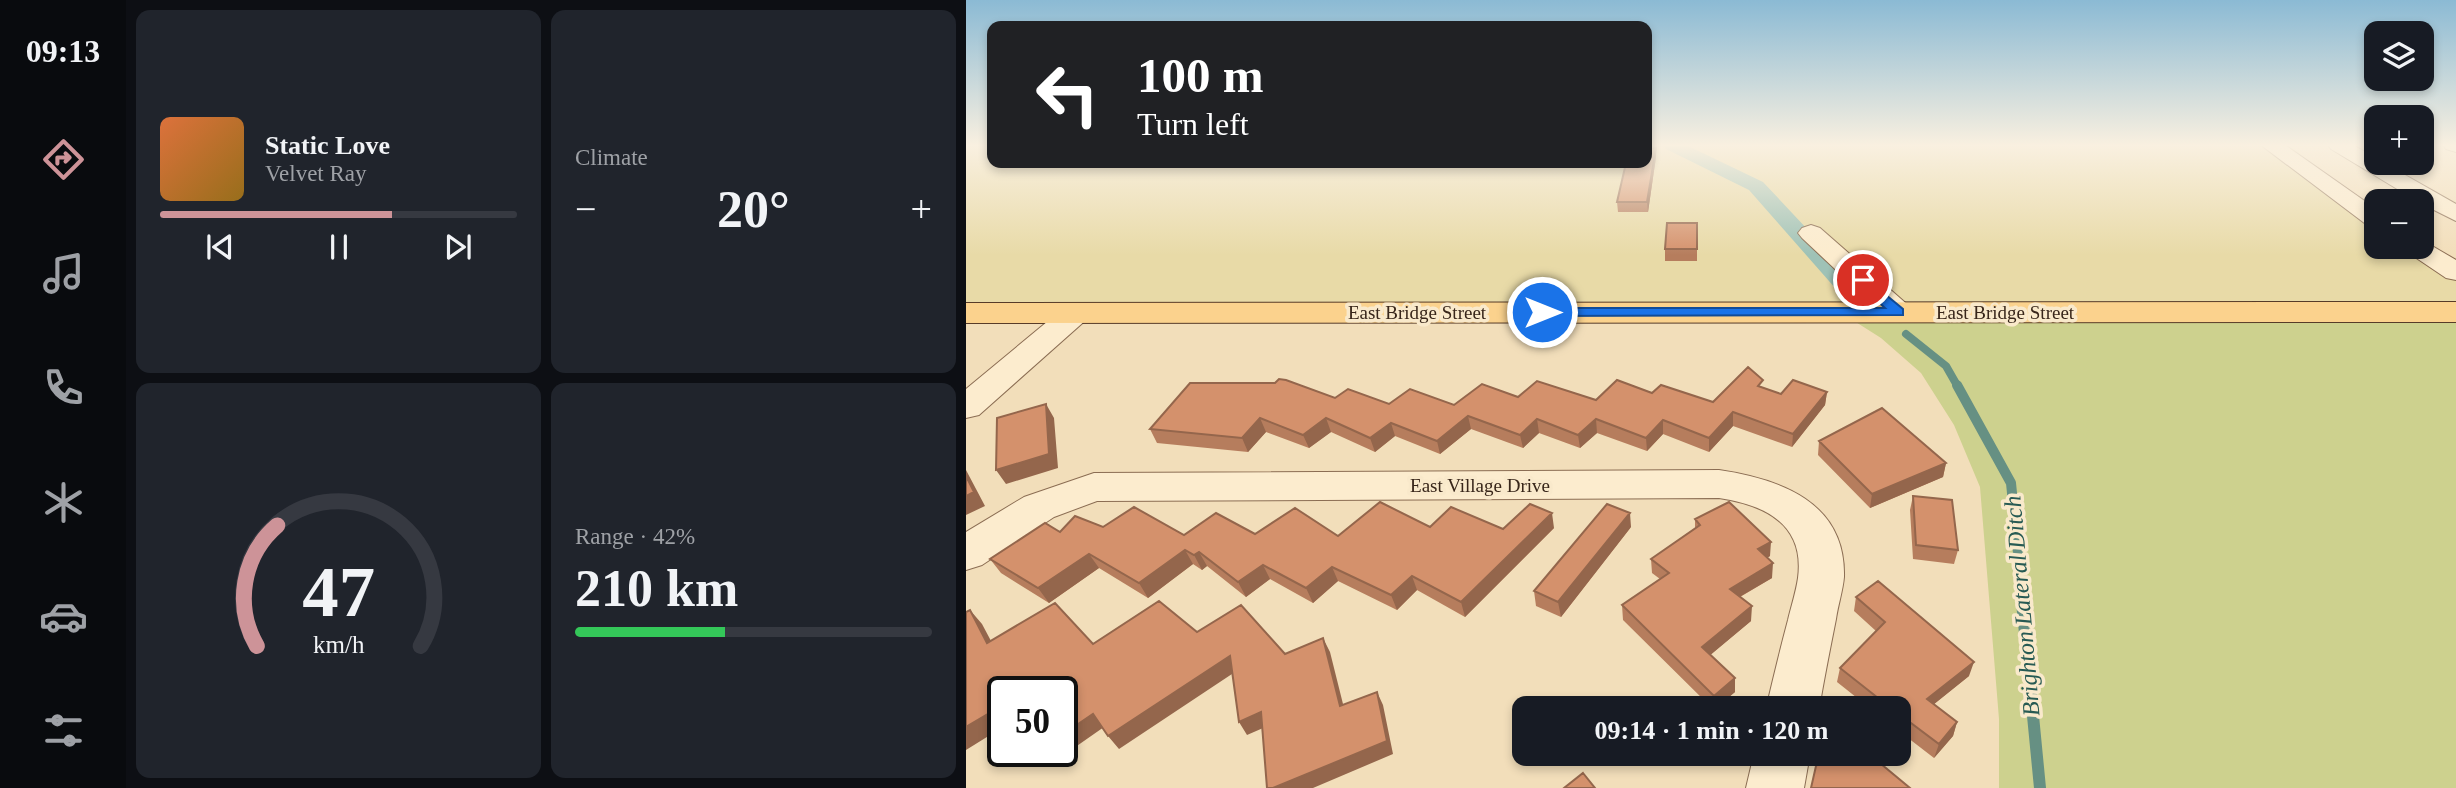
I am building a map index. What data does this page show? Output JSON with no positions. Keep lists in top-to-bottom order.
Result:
{
  "streets": {
    "main road": ["East Bridge Street"],
    "street": ["East Village Drive"]
  },
  "water": ["Brighton Lateral Ditch"],
  "page": {
    "tabs": "09:13",
    "tile": [
      "Climate",
      ["Range · 42%", "210 km"]
    ],
    "map_buttons": ["+", "−"],
    "turn": ["100 m", "Turn left"],
    "song": ["Static Love", "Velvet Ray"],
    "heat": ["−", "20°", "+"],
    "limit": "50",
    "trip": "09:14 · 1 min · 120 m",
    "gauge": ["47", "km/h"]
  }
}
